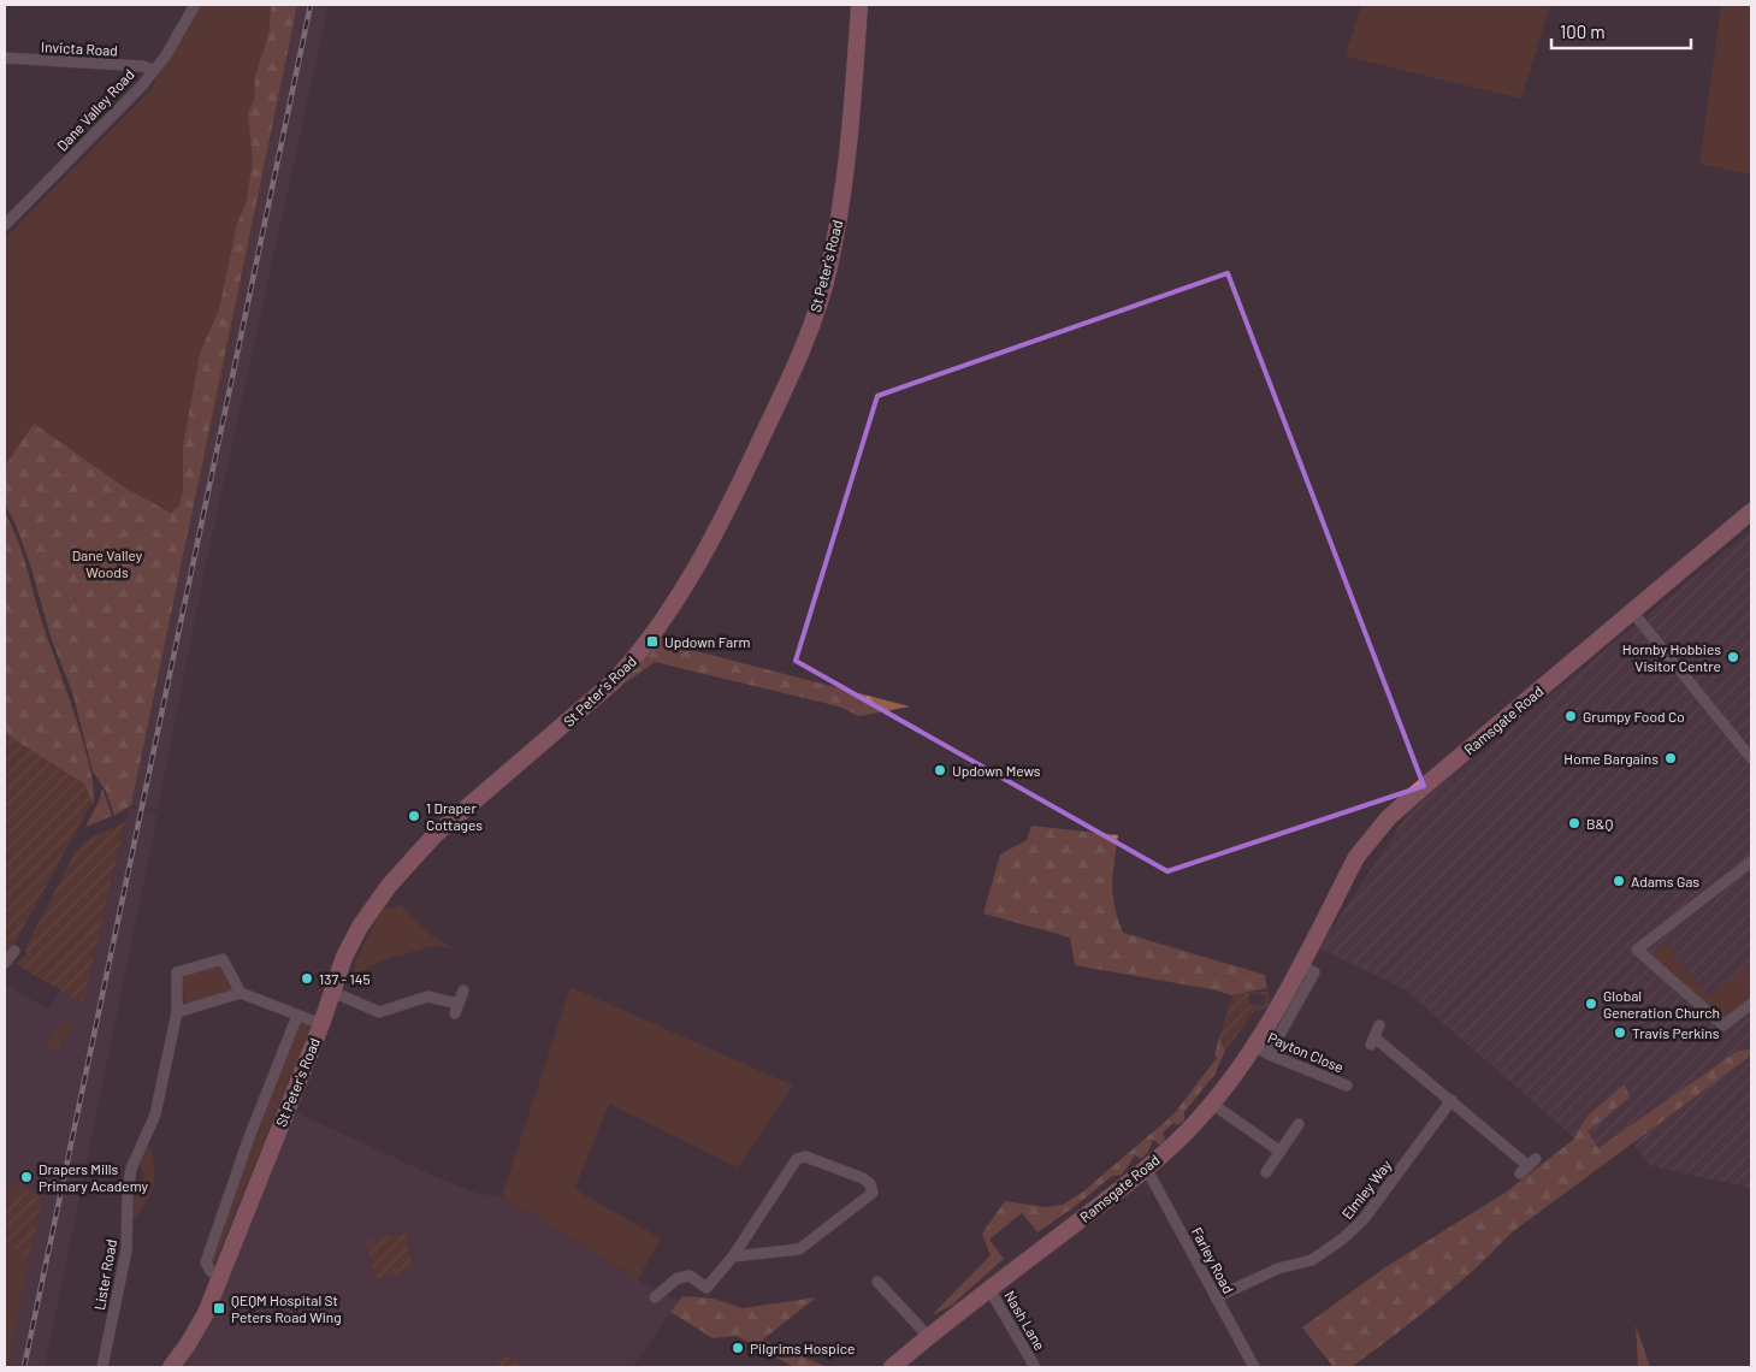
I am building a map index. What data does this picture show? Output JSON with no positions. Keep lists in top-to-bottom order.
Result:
{
  "streets": {
    "main road": ["St Peter's Road", "Ramsgate Road"],
    "street": [
      "Invicta Road",
      "Dane Valley Road",
      "Payton Close",
      "Elmley Way",
      "Farley Road",
      "Lister Road",
      "Nash Lane"
    ]
  },
  "crossings": [
    ["Invicta Road", "Dane Valley Road"],
    ["Ramsgate Road", "Payton Close"],
    ["Ramsgate Road", "Farley Road"],
    ["Ramsgate Road", "Nash Lane"],
    ["Elmley Way", "Farley Road"]
  ],
  "parks": ["Dane Valley Woods"],
  "places": {
    "transit": ["Updown Farm", "QEQM Hospital St Peters Road Wing"],
    "other": [
      "Hornby Hobbies Visitor Centre",
      "Grumpy Food Co",
      "Home Bargains",
      "Updown Mews",
      "1 Draper Cottages",
      "B&Q",
      "Adams Gas",
      "137 - 145",
      "Global Generation Church",
      "Travis Perkins",
      "Drapers Mills Primary Academy",
      "Pilgrims Hospice"
    ]
  },
  "scale_bar": "100 m"
}
